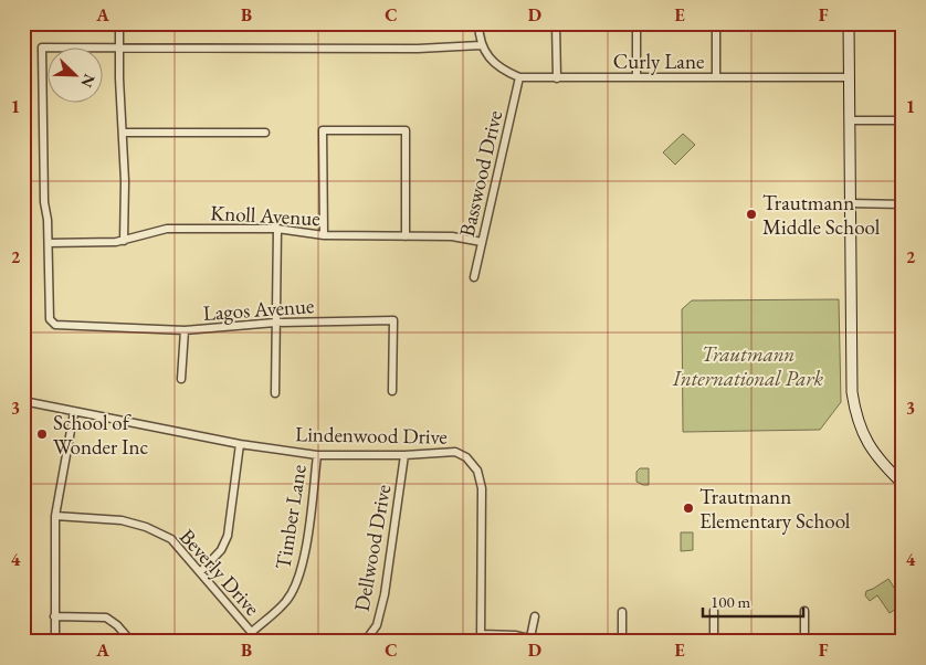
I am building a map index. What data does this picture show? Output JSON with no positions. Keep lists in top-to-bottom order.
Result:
{
  "streets": {
    "street": [
      "Curly Lane",
      "Basswood Drive",
      "Knoll Avenue",
      "Lagos Avenue",
      "Lindenwood Drive",
      "Timber Lane",
      "Dellwood Drive",
      "Beverly Drive"
    ]
  },
  "crossings": [
    ["Curly Lane", "Basswood Drive"],
    ["Basswood Drive", "Knoll Avenue"],
    ["Knoll Avenue", "Lagos Avenue"],
    ["Lindenwood Drive", "Timber Lane"],
    ["Lindenwood Drive", "Dellwood Drive"],
    ["Timber Lane", "Beverly Drive"]
  ],
  "parks": ["Trautmann International Park"],
  "places": ["Trautmann Middle School", "School of Wonder Inc", "Trautmann Elementary School"],
  "scale_bar": "100 m",
  "north": "bottom right",
  "grid": {
    "columns": [
      "A",
      "B",
      "C",
      "D",
      "E",
      "F"
    ],
    "rows": [
      "1",
      "2",
      "3",
      "4"
    ]
  }
}
